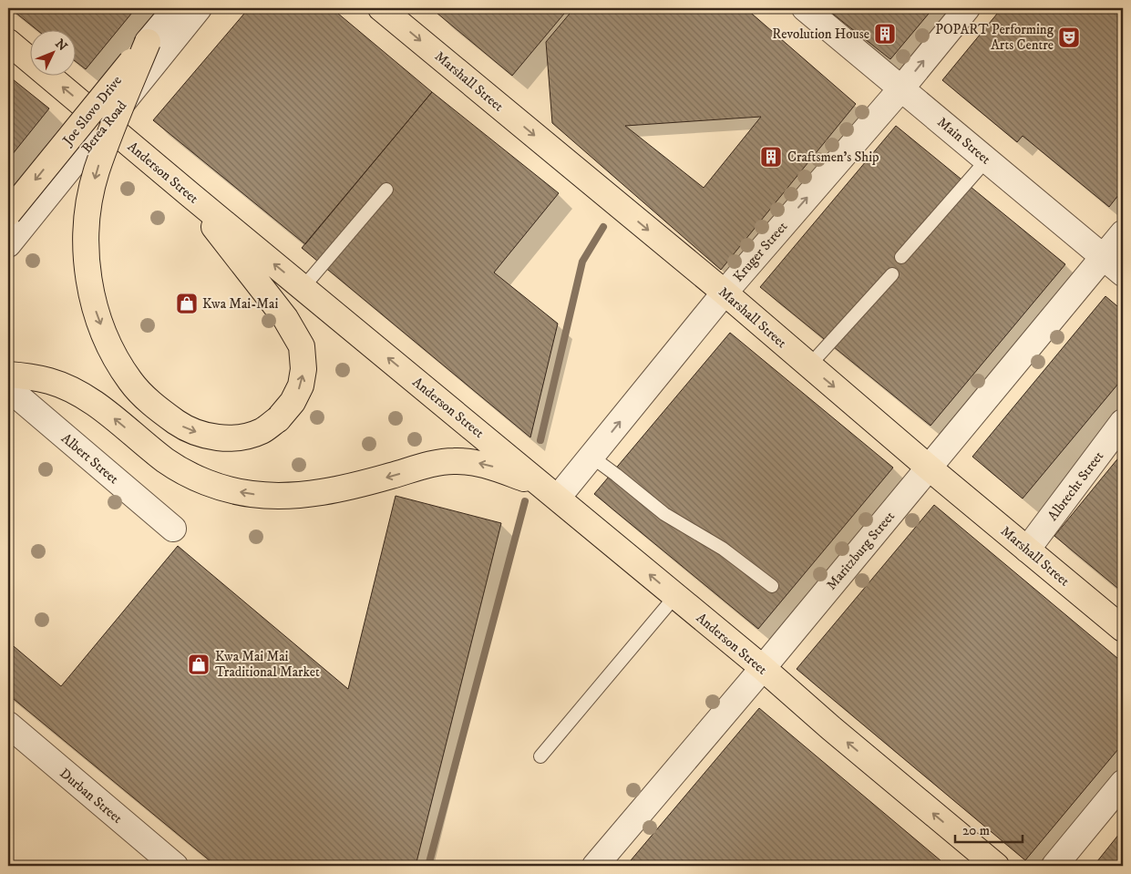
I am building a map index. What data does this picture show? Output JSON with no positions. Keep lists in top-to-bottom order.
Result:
{
  "streets": {
    "main road": ["Marshall Street", "Joe Slovo Drive", "Anderson Street"],
    "street": [
      "Berea Road",
      "Main Street",
      "Kruger Street",
      "Albert Street",
      "Albrecht Street",
      "Maritzburg Street",
      "Durban Street"
    ]
  },
  "crossings": [
    ["Marshall Street", "Kruger Street"],
    ["Marshall Street", "Albrecht Street"],
    ["Marshall Street", "Maritzburg Street"],
    ["Berea Road", "Anderson Street"],
    ["Main Street", "Kruger Street"],
    ["Main Street", "Maritzburg Street"],
    ["Anderson Street", "Kruger Street"],
    ["Anderson Street", "Maritzburg Street"]
  ],
  "one_way": [
    "Marshall Street",
    "Joe Slovo Drive",
    "Anderson Street",
    "Kruger Street"
  ],
  "places": {
    "building": ["Revolution House", "Craftsmen's Ship"],
    "theatre": ["POPART Performing Arts Centre"],
    "shop": ["Kwa Mai-Mai", "Kwa Mai Mai Traditional Market"]
  },
  "scale_bar": "20 m",
  "north": "top right"
}
